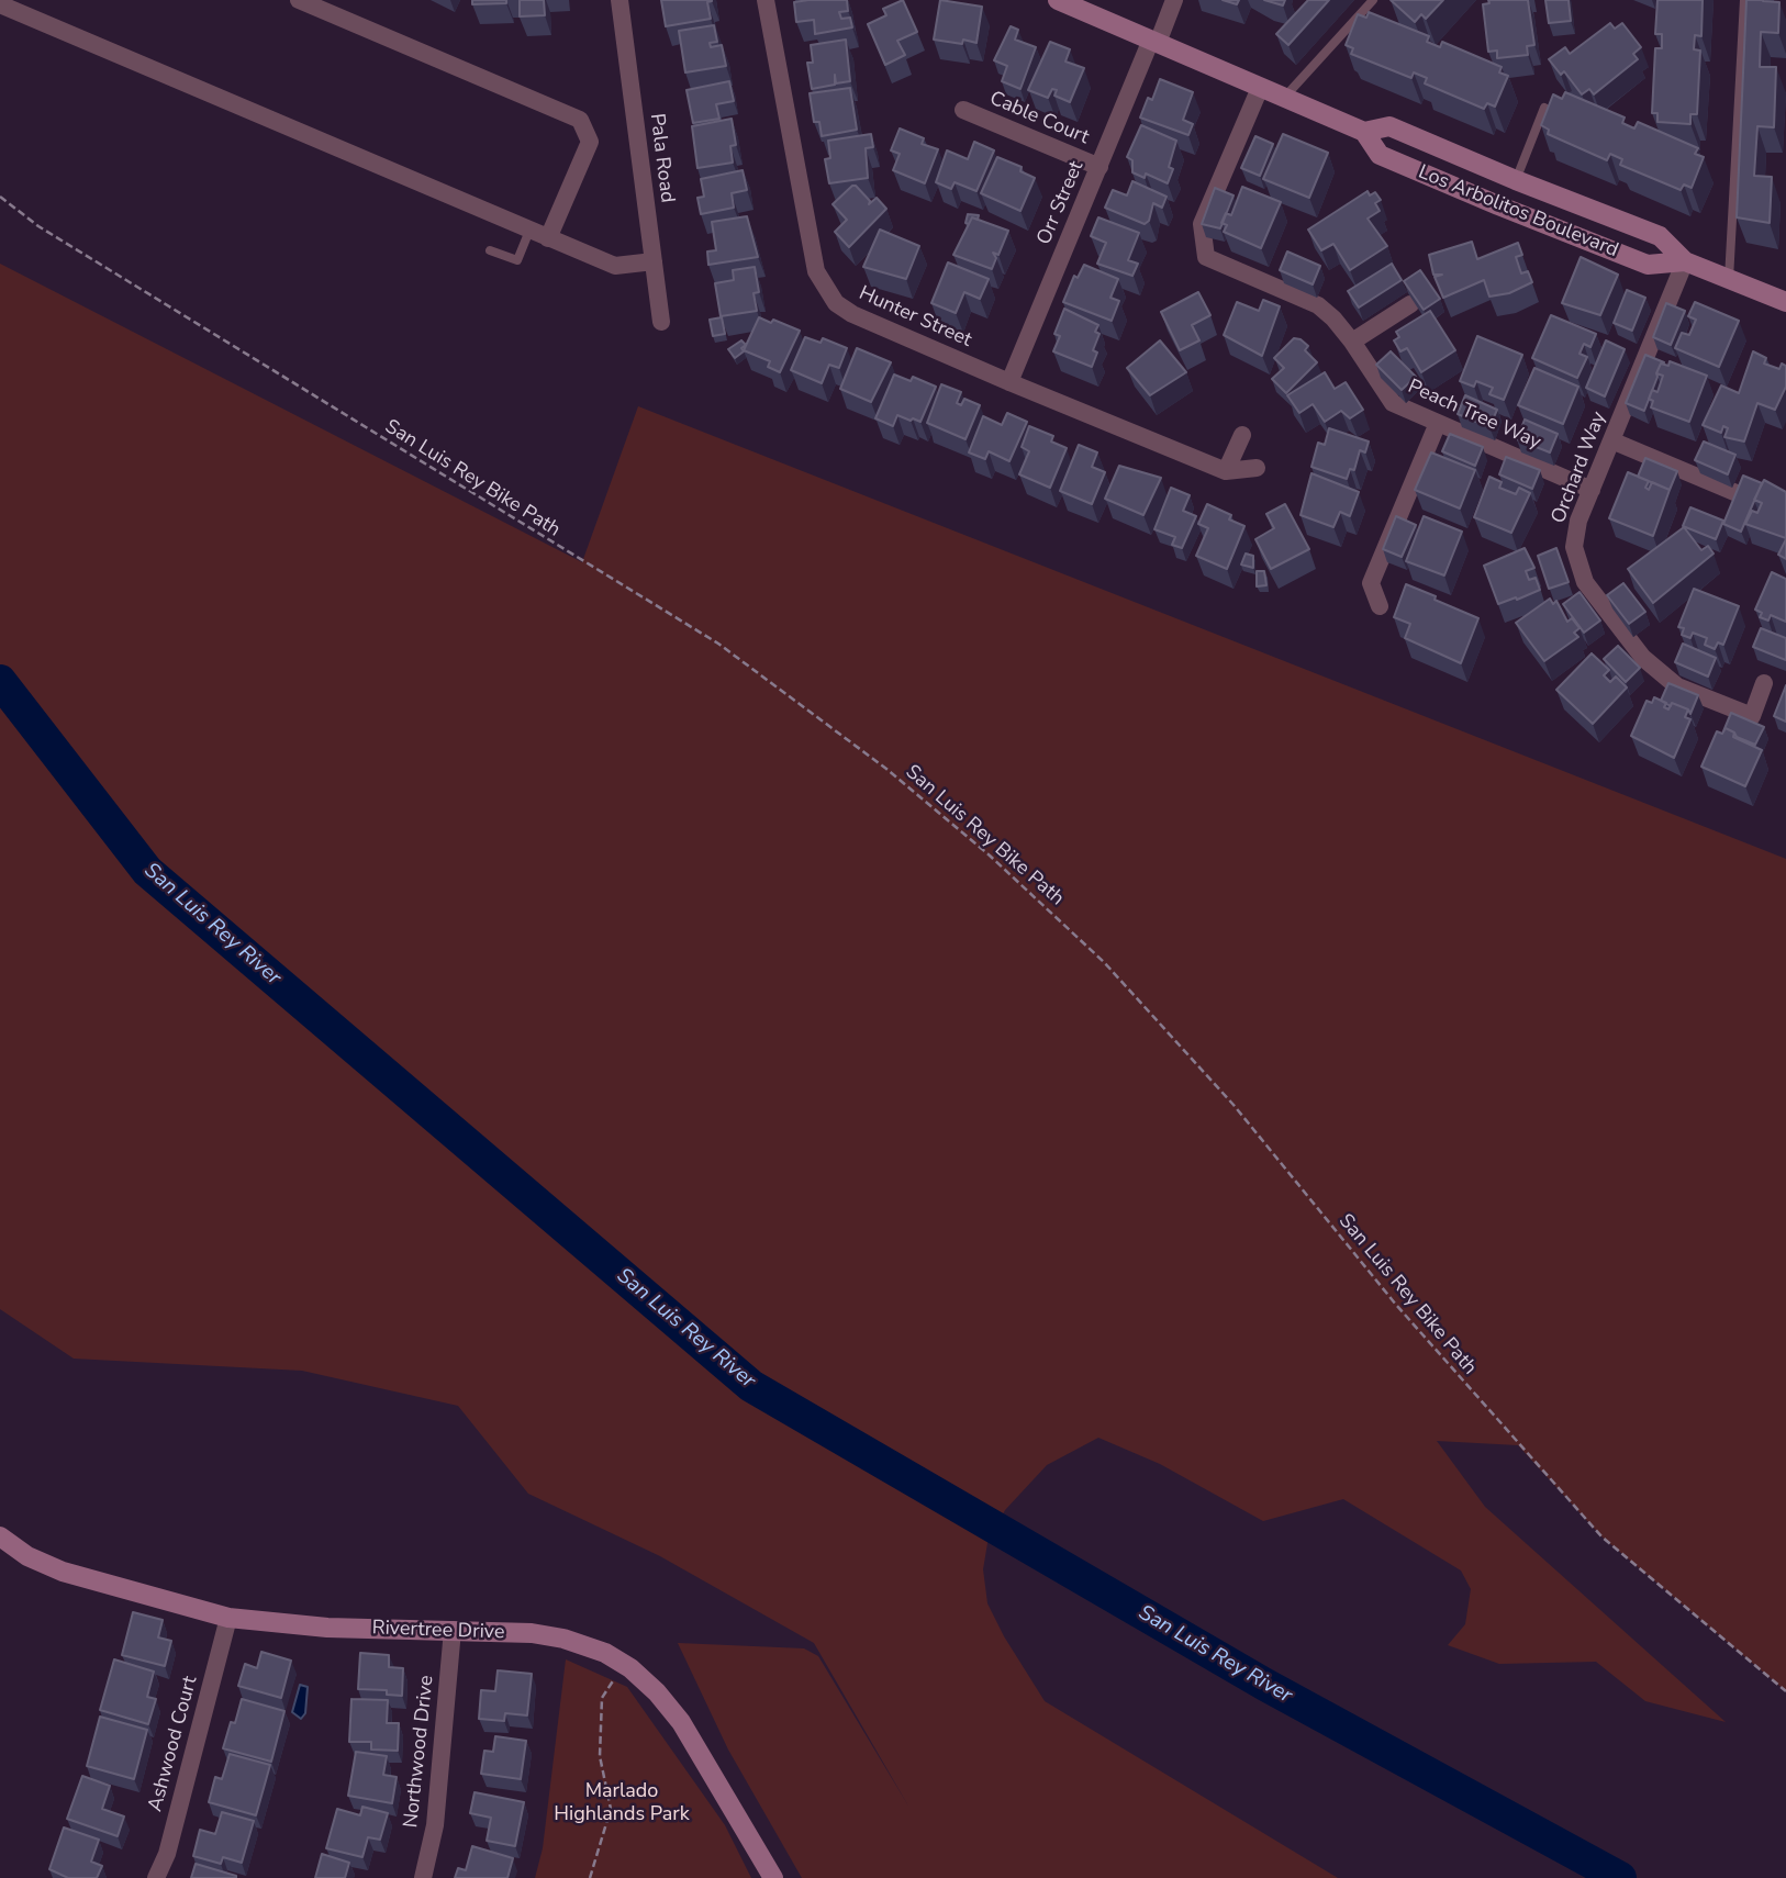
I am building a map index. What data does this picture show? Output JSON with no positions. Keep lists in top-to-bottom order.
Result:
{
  "streets": {
    "street": [
      "Cable Court",
      "Pala Road",
      "Orr Street",
      "Los Arbolitos Boulevard",
      "Hunter Street",
      "Peach Tree Way",
      "Orchard Way",
      "Rivertree Drive",
      "Ashwood Court",
      "Northwood Drive"
    ],
    "path": ["San Luis Rey Bike Path"]
  },
  "crossings": [
    ["Cable Court", "Orr Street"],
    ["Orr Street", "Los Arbolitos Boulevard"],
    ["Orr Street", "Hunter Street"],
    ["Los Arbolitos Boulevard", "Peach Tree Way"],
    ["Los Arbolitos Boulevard", "Orchard Way"],
    ["Peach Tree Way", "Orchard Way"],
    ["Rivertree Drive", "Ashwood Court"],
    ["Rivertree Drive", "Northwood Drive"]
  ],
  "water": ["San Luis Rey River"],
  "parks": ["Marlado Highlands Park"]
}
